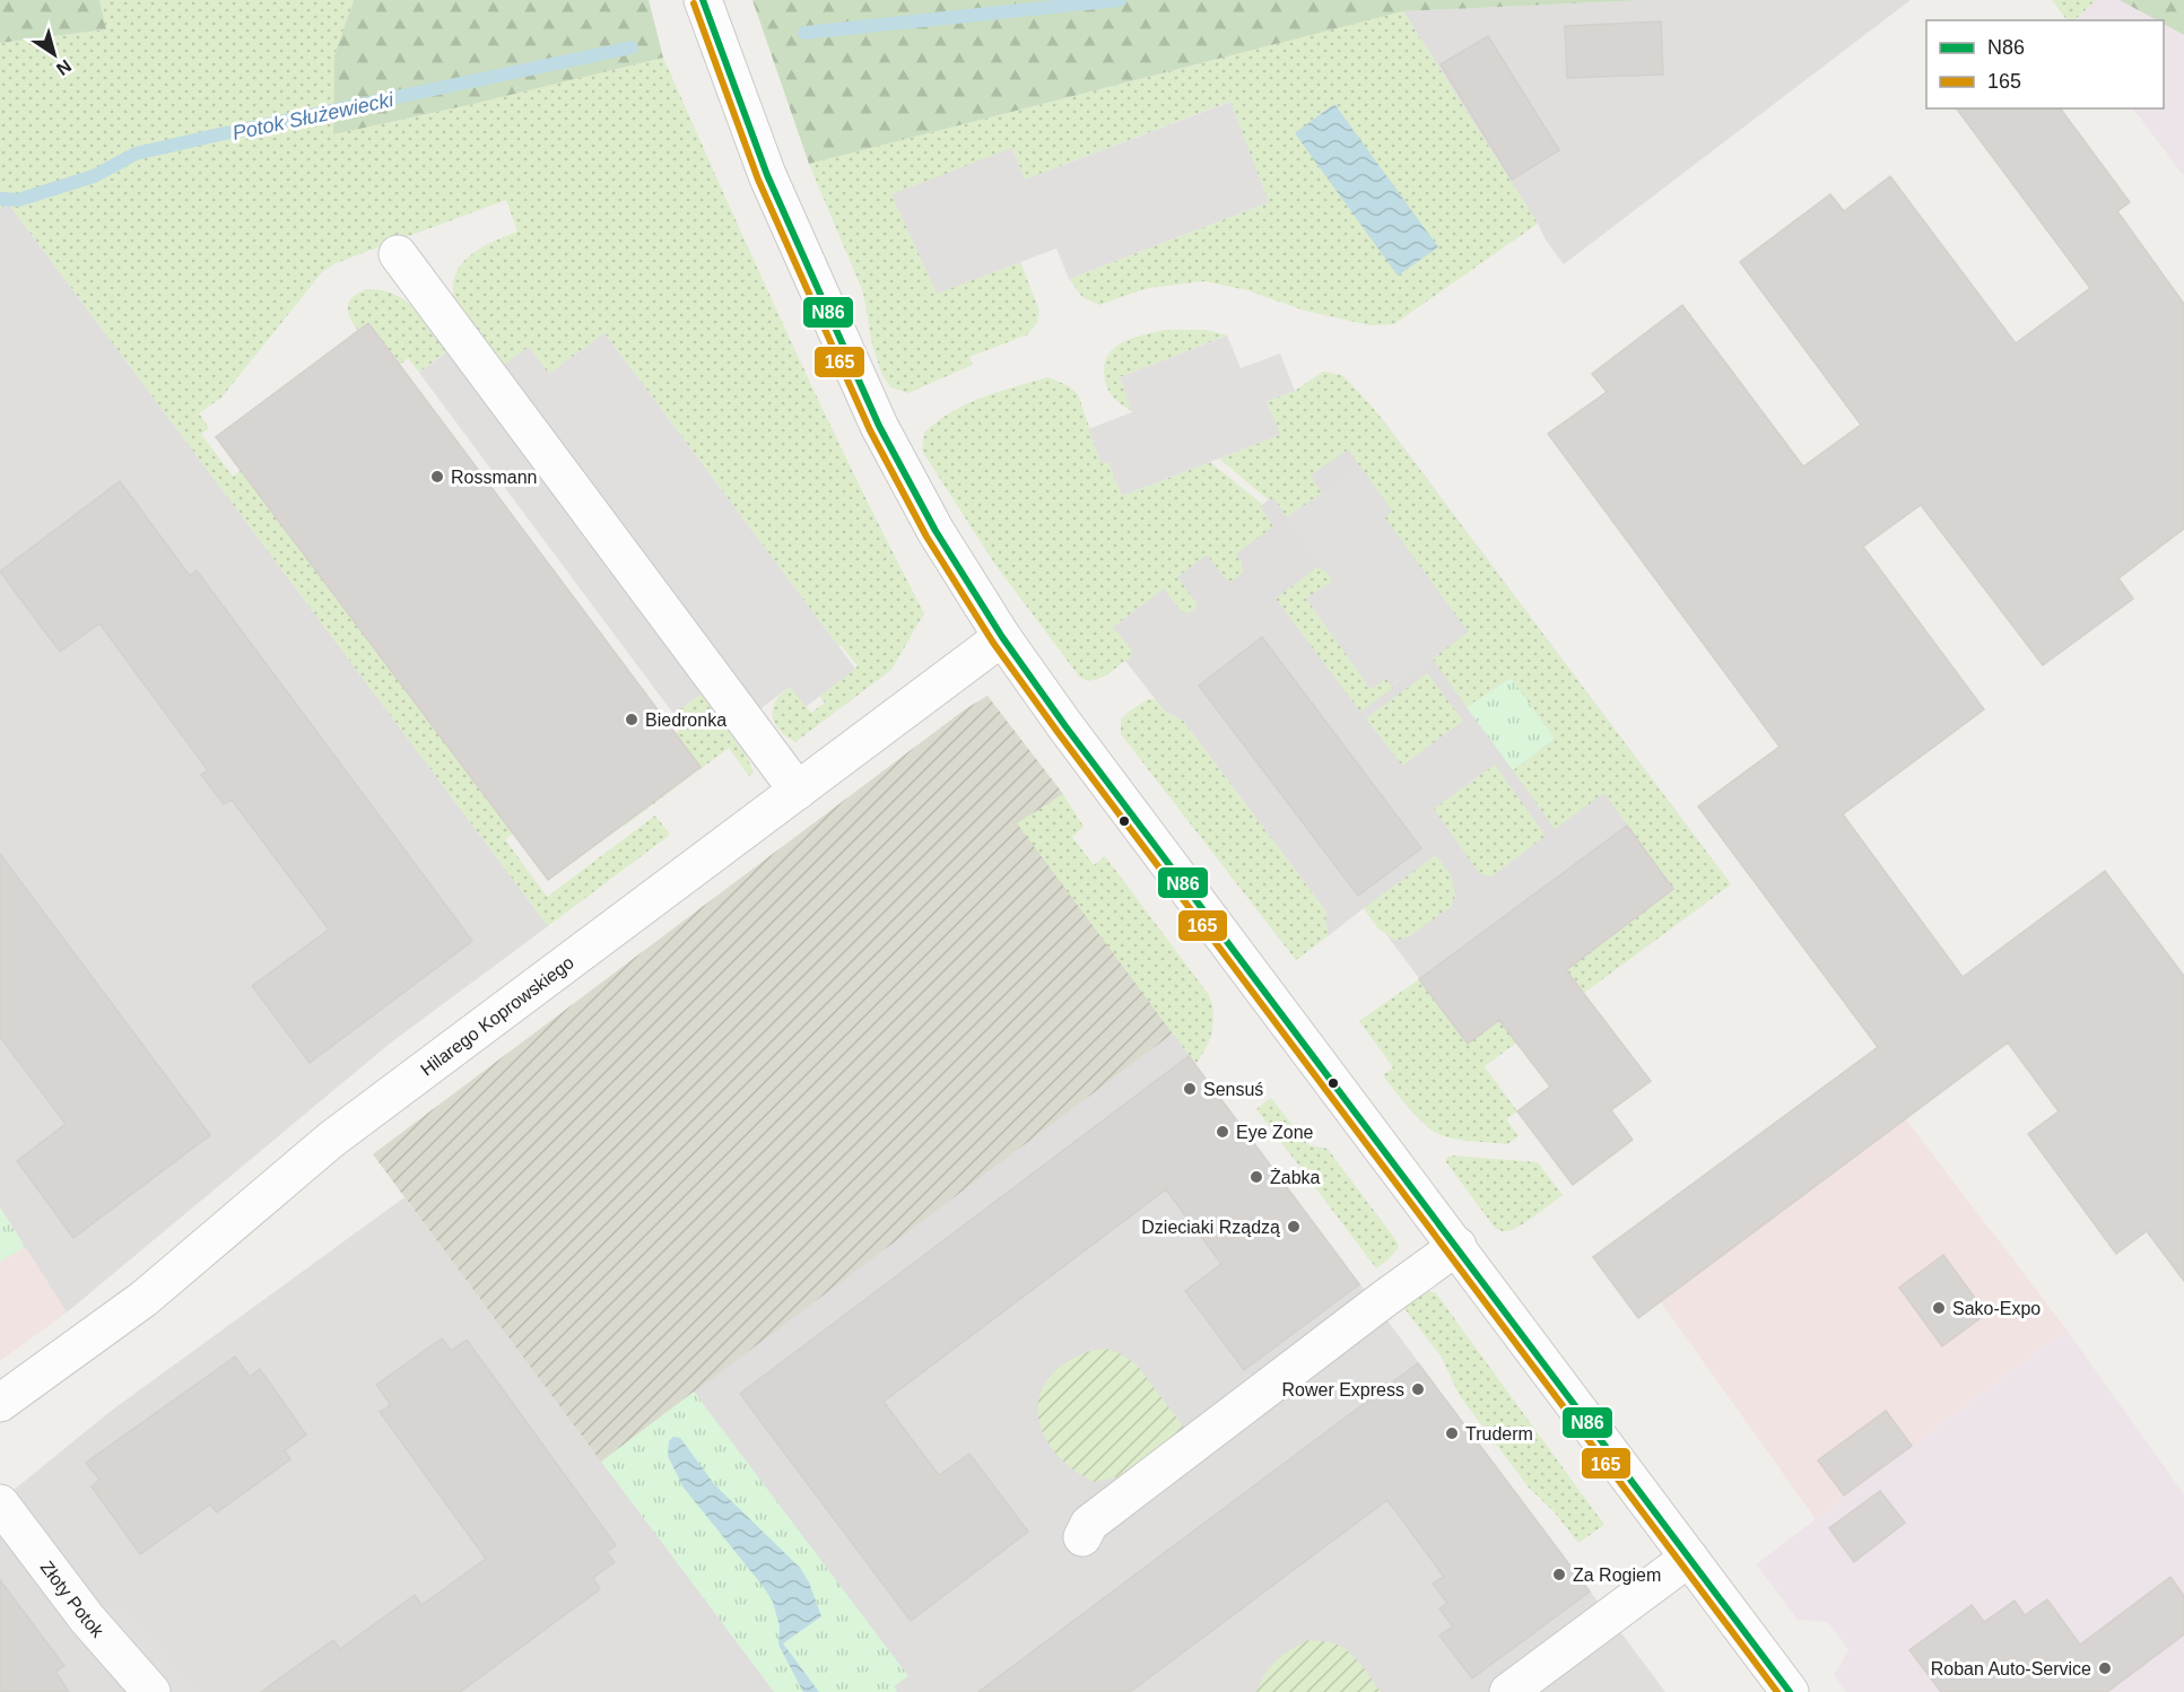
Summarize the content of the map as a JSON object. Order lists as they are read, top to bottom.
{
  "streets": {
    "street": ["Hilarego Koprowskiego", "Złoty Potok"]
  },
  "water": ["Potok Służewiecki"],
  "places": [
    "Rossmann",
    "Biedronka",
    "Sensuś",
    "Eye Zone",
    "Żabka",
    "Dzieciaki Rządzą",
    "Sako-Expo",
    "Rower Express",
    "Truderm",
    "Za Rogiem",
    "Roban Auto-Service"
  ],
  "lines": ["transit line N86", "transit line 165"],
  "legend": ["N86", "165"],
  "north": "bottom right"
}
